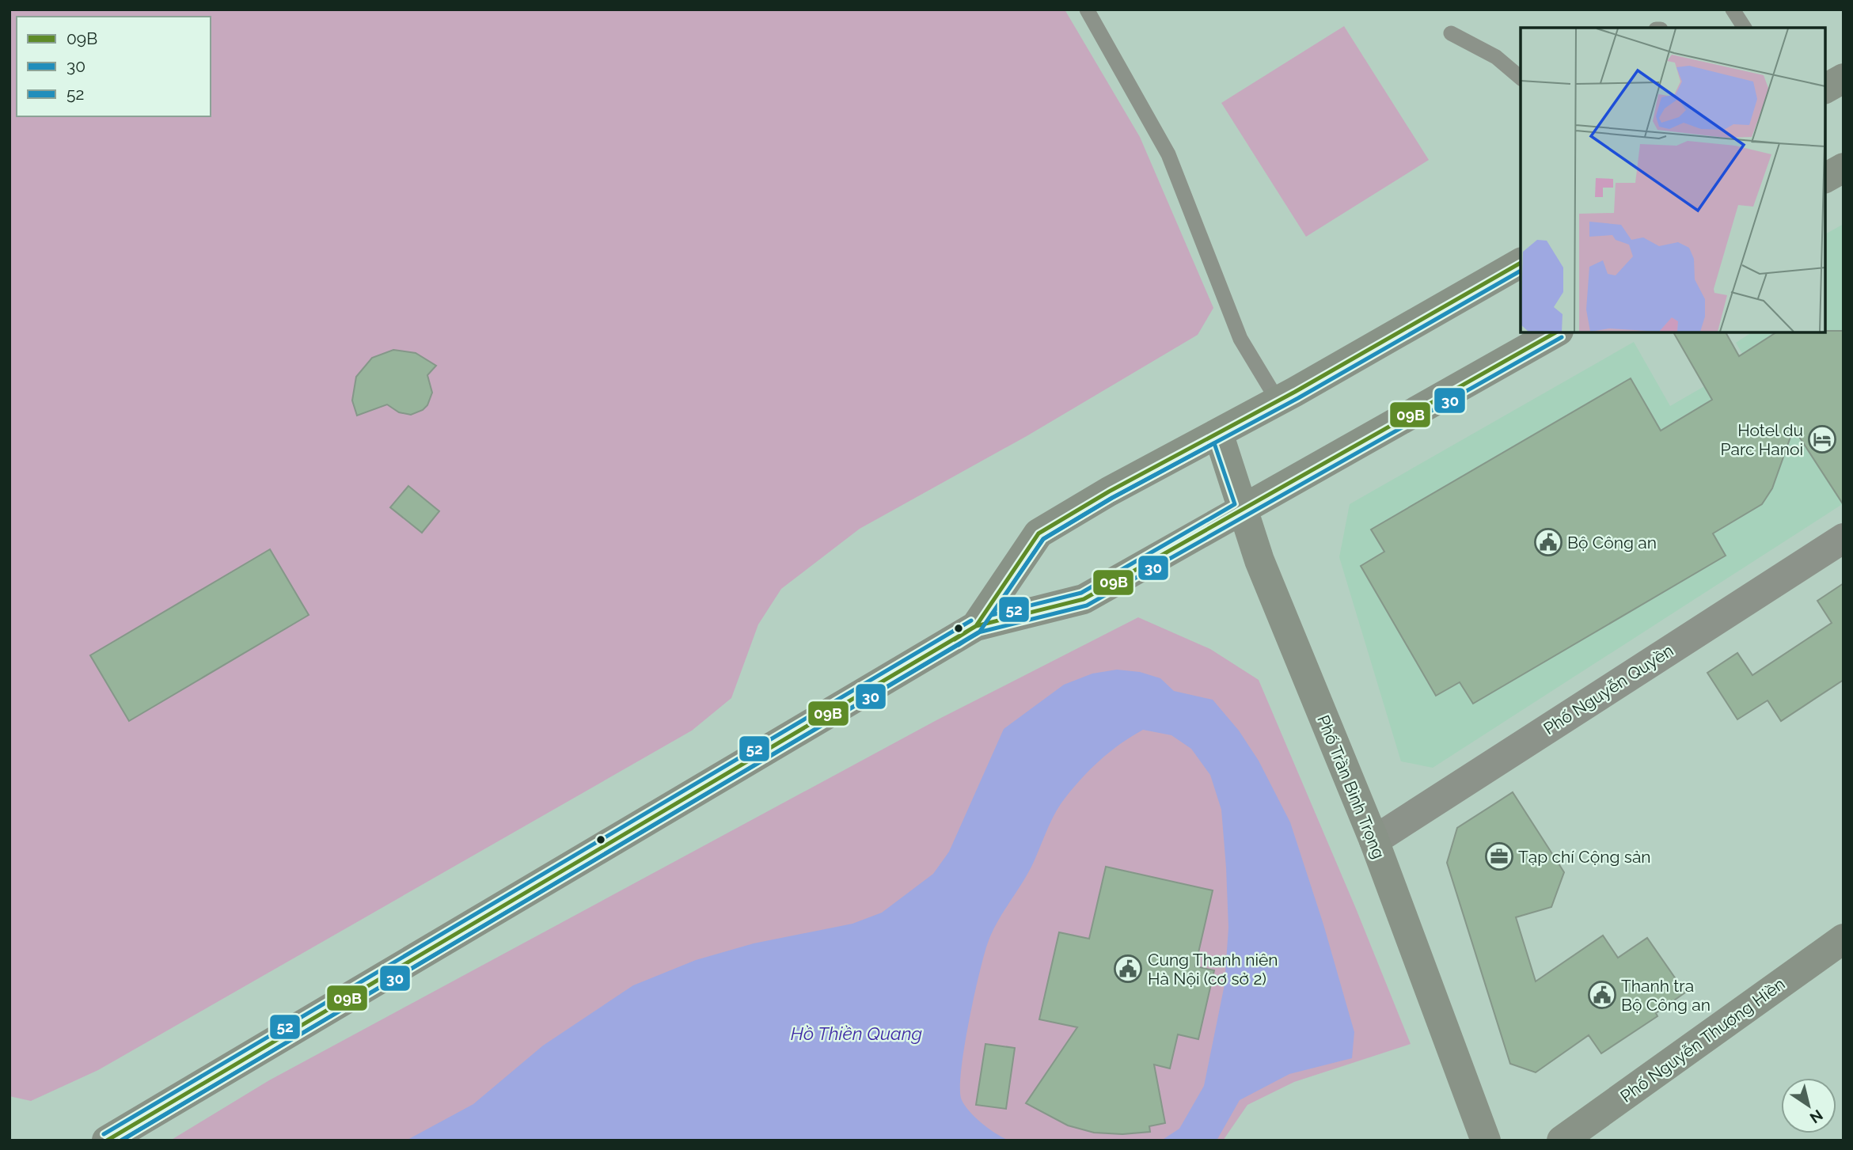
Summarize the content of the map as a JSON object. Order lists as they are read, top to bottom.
{
  "streets": {
    "street": ["Phố Nguyễn Quyền", "Phố Trần Bình Trọng", "Phố Nguyễn Thượng Hiền"]
  },
  "crossings": [
    ["Phố Nguyễn Quyền", "Phố Trần Bình Trọng"]
  ],
  "water": ["Hồ Thiền Quang"],
  "places": {
    "hotel": ["Hotel du Parc Hanoi"],
    "public building": ["Bộ Công an", "Cung Thanh niên Hà Nội (cơ sở 2)", "Thanh tra Bộ Công an"],
    "office": ["Tạp chí Cộng sản"]
  },
  "lines": ["transit line 09B", "transit line 30", "transit line 52"],
  "legend": ["09B", "30", "52"],
  "north": "bottom right"
}
